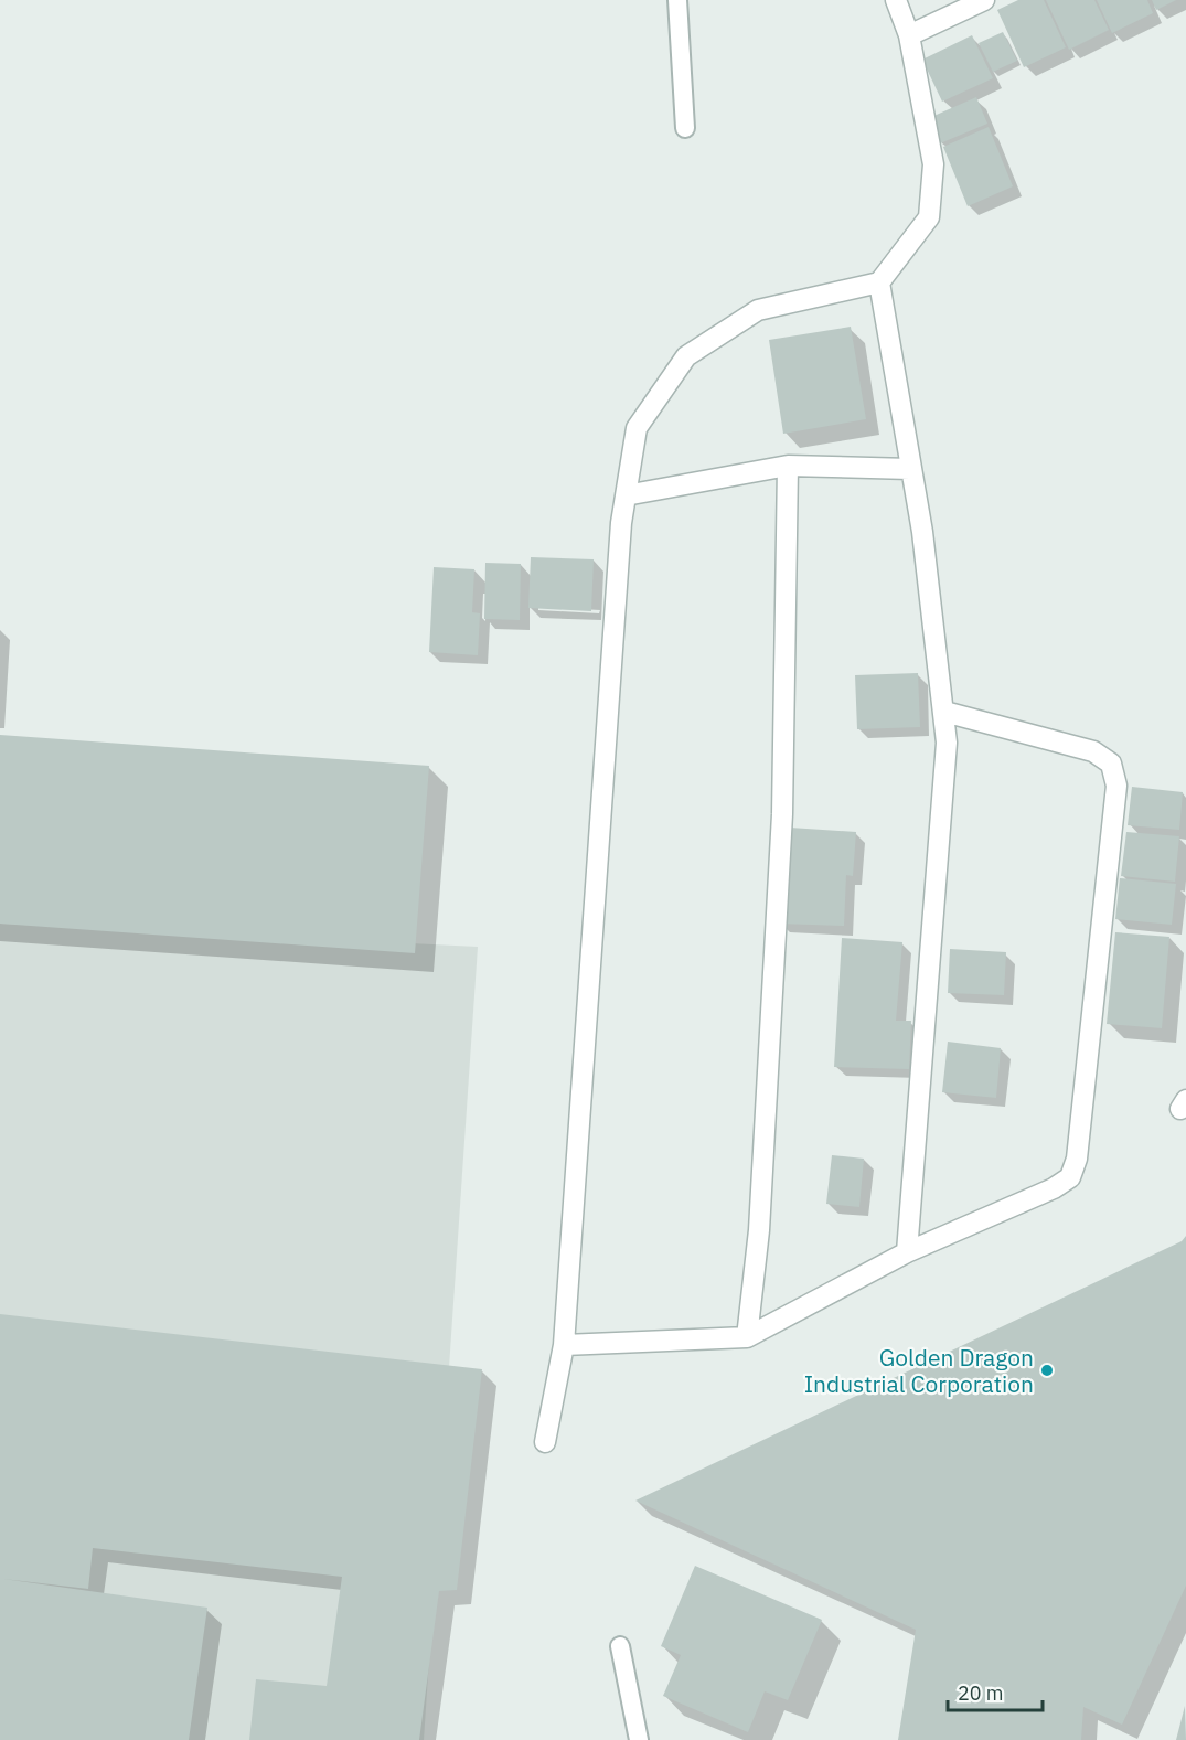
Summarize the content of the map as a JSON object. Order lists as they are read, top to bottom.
{
  "places": ["Golden Dragon Industrial Corporation"],
  "scale_bar": "20 m"
}
